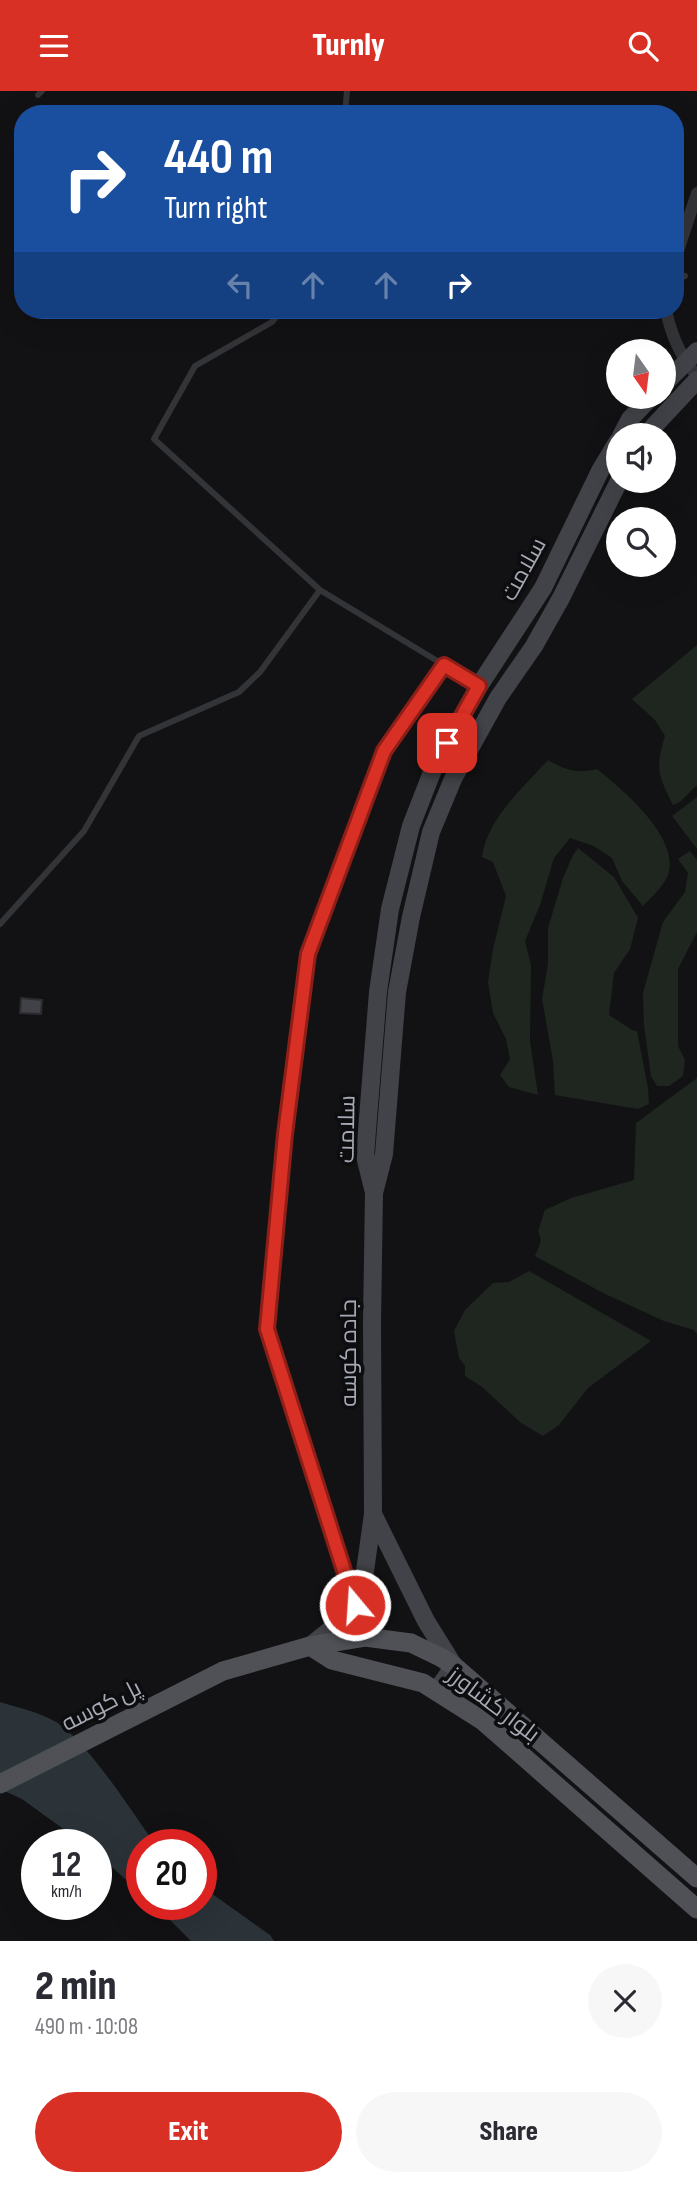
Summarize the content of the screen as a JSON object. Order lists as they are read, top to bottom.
{
  "streets": {
    "main road": [
      "سلامت",
      "جاده کوسه",
      "بلوار کشاورز",
      "پل کوسه"
    ]
  },
  "crossings": [
    ["سلامت", "جاده کوسه"],
    ["جاده کوسه", "بلوار کشاورز"],
    ["جاده کوسه", "پل کوسه"],
    ["بلوار کشاورز", "پل کوسه"]
  ],
  "north": "bottom",
  "page": {
    "header": "Turnly",
    "turn": ["440 m", "Turn right"],
    "speed": "12 km/h",
    "limit": "20",
    "heading": ["2 min", "490 m · 10:08"],
    "buttons": ["Exit", "Share"]
  }
}
